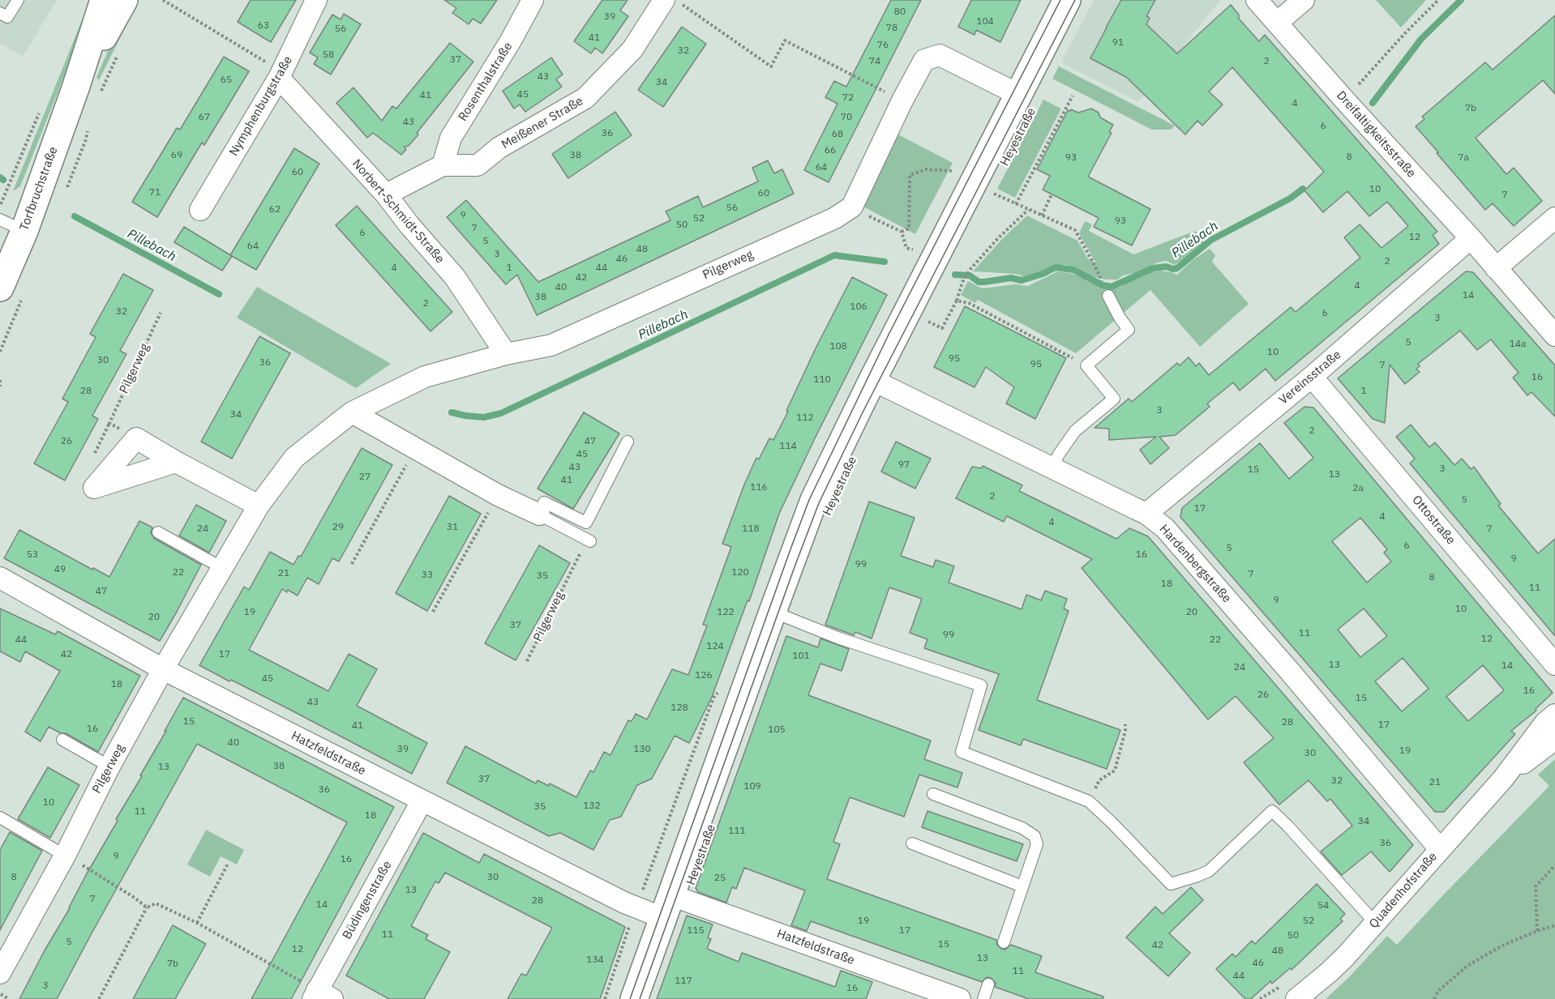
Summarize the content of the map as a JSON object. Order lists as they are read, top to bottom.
{
  "streets": {
    "street": [
      "Rosenthalstraße",
      "Nymphenburgstraße",
      "Meißener Straße",
      "Dreifaltigkeitsstraße",
      "Heyestraße",
      "Torfbruchstraße",
      "Norbert-Schmidt-Straße",
      "Pilgerweg",
      "Vereinsstraße",
      "Ottostraße",
      "Hardenbergstraße",
      "Hatzfeldstraße",
      "Quadenhofstraße",
      "Büdingenstraße"
    ]
  },
  "crossings": [
    ["Rosenthalstraße", "Meißener Straße"],
    ["Nymphenburgstraße", "Norbert-Schmidt-Straße"],
    ["Meißener Straße", "Norbert-Schmidt-Straße"],
    ["Dreifaltigkeitsstraße", "Vereinsstraße"],
    ["Heyestraße", "Pilgerweg"],
    ["Heyestraße", "Hardenbergstraße"],
    ["Heyestraße", "Hatzfeldstraße"],
    ["Norbert-Schmidt-Straße", "Pilgerweg"],
    ["Pilgerweg", "Hatzfeldstraße"],
    ["Vereinsstraße", "Ottostraße"],
    ["Vereinsstraße", "Hardenbergstraße"],
    ["Hardenbergstraße", "Quadenhofstraße"],
    ["Hatzfeldstraße", "Büdingenstraße"]
  ],
  "water": ["Pillebach"],
  "house_numbers": [
    "80",
    "39",
    "104",
    "63",
    "78",
    "56",
    "41",
    "91",
    "76",
    "32",
    "58",
    "37",
    "74",
    "2",
    "43",
    "65",
    "34",
    "45",
    "41",
    "72",
    "4",
    "7b",
    "67",
    "70",
    "43",
    "6",
    "36",
    "68",
    "66",
    "69",
    "38",
    "8",
    "93",
    "7a",
    "64",
    "60",
    "10",
    "71",
    "60",
    "7",
    "56",
    "62",
    "9",
    "52",
    "93",
    "50",
    "7",
    "6",
    "12",
    "5",
    "64",
    "48",
    "3",
    "46",
    "2",
    "4",
    "1",
    "44",
    "42",
    "4",
    "40",
    "14",
    "38",
    "2",
    "106",
    "32",
    "6",
    "3",
    "5",
    "14a",
    "108",
    "10",
    "95",
    "30",
    "36",
    "95",
    "7",
    "16",
    "110",
    "28",
    "1",
    "3",
    "34",
    "112",
    "2",
    "26",
    "47",
    "114",
    "45",
    "97",
    "43",
    "3",
    "15",
    "13",
    "27",
    "41",
    "116",
    "2a",
    "2",
    "5",
    "17",
    "4",
    "4",
    "29",
    "31",
    "24",
    "118",
    "7",
    "6",
    "5",
    "53",
    "16",
    "9",
    "99",
    "49",
    "22",
    "120",
    "21",
    "7",
    "33",
    "35",
    "8",
    "18",
    "11",
    "47",
    "9",
    "10",
    "19",
    "122",
    "20",
    "20",
    "37",
    "11",
    "99",
    "12",
    "44",
    "22",
    "124",
    "42",
    "17",
    "101",
    "13",
    "14",
    "24",
    "126",
    "45",
    "18",
    "16",
    "26",
    "15",
    "43",
    "128",
    "15",
    "28",
    "17",
    "41",
    "16",
    "105",
    "40",
    "39",
    "130",
    "19",
    "30",
    "38",
    "13",
    "37",
    "32",
    "21",
    "109",
    "36",
    "10",
    "132",
    "35",
    "11",
    "18",
    "34",
    "111",
    "36",
    "9",
    "16",
    "8",
    "30",
    "25",
    "13",
    "7",
    "28",
    "14",
    "54",
    "19",
    "52",
    "115",
    "17",
    "11",
    "50",
    "5",
    "15",
    "42",
    "12",
    "48",
    "13",
    "134",
    "46",
    "7b",
    "11",
    "44",
    "117",
    "3",
    "16"
  ]
}
